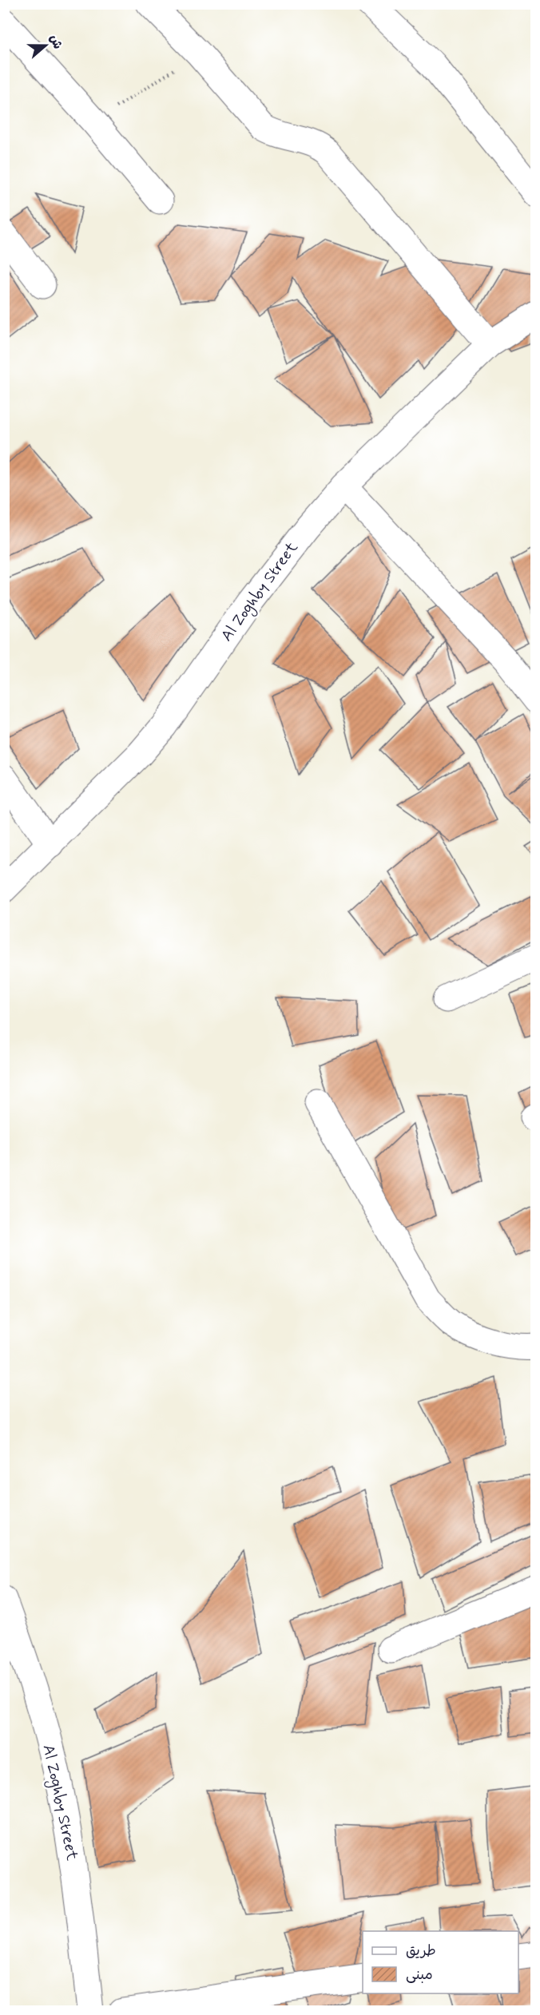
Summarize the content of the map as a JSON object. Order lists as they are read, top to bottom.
{
  "streets": {
    "street": ["Al Zoghby Street"]
  },
  "legend": ["طريق", "مبنى"],
  "north": "right"
}
